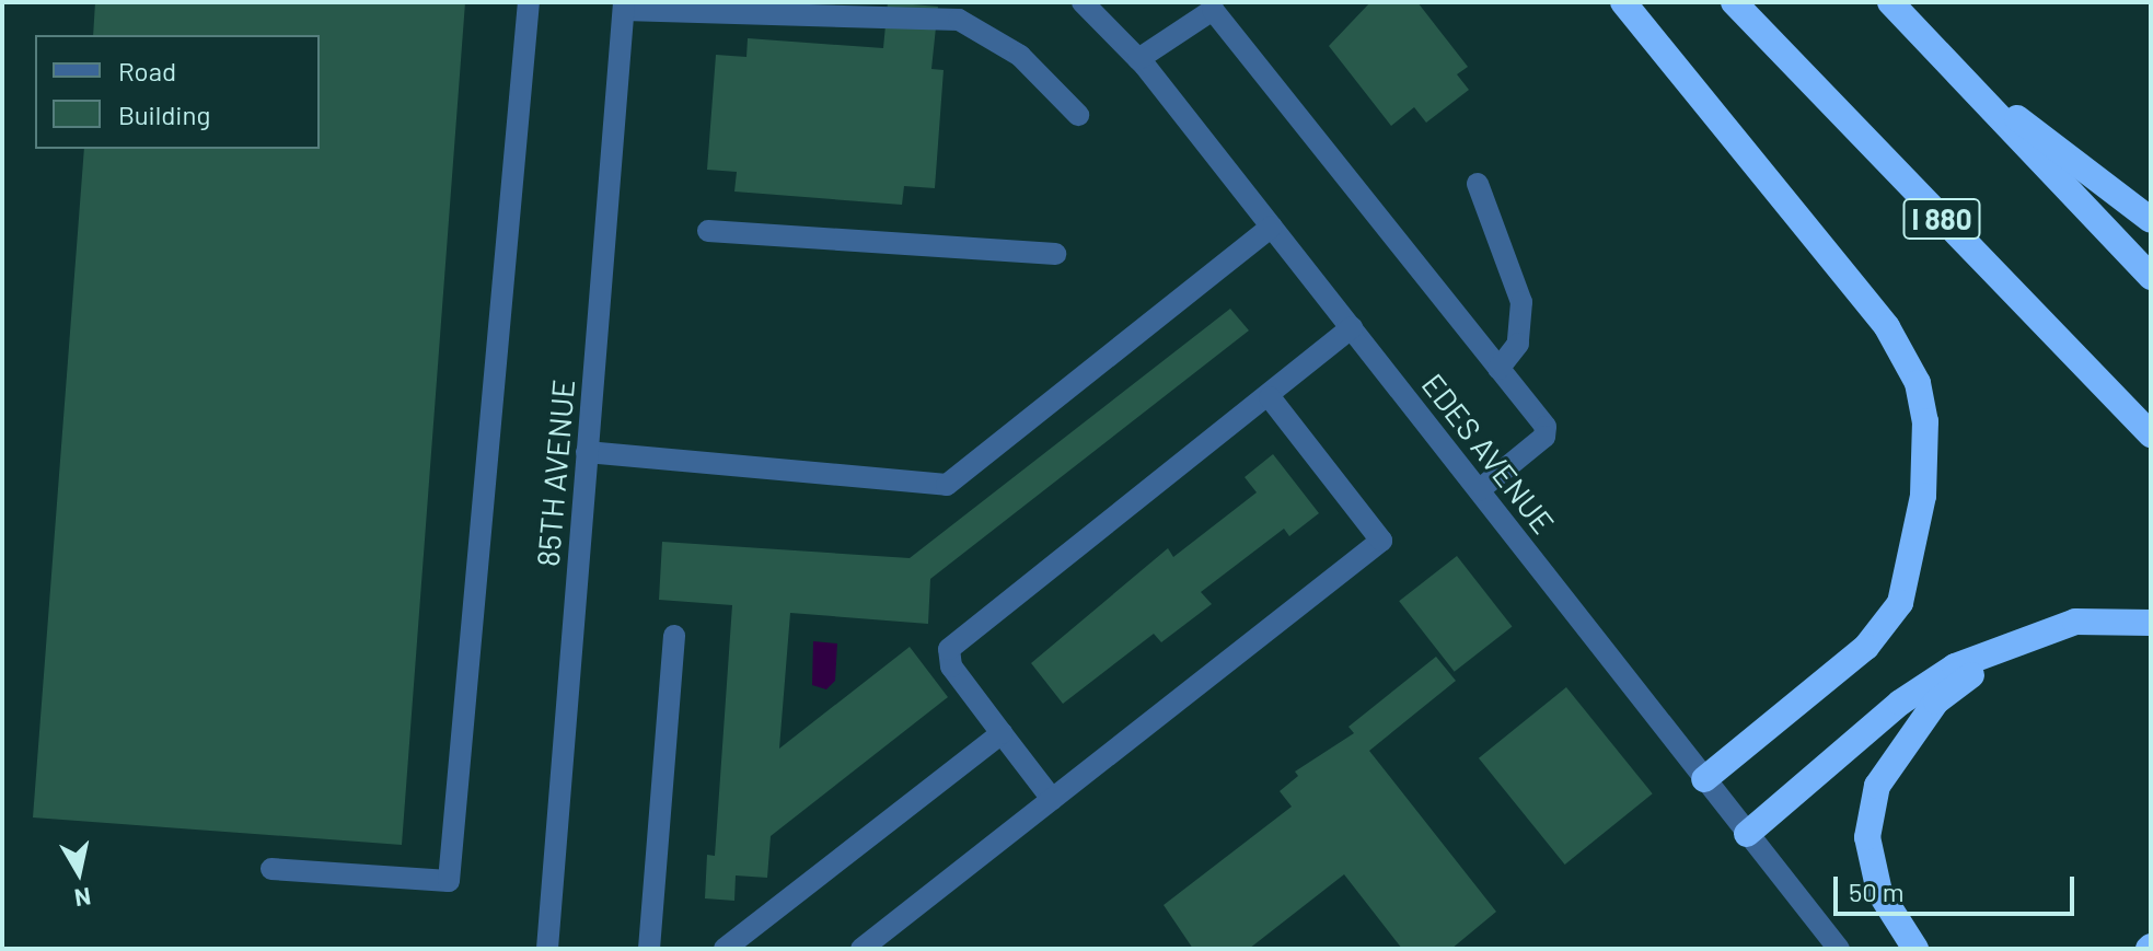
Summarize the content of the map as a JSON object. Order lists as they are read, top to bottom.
{
  "streets": {
    "highway": ["I 880"],
    "street": ["EDES AVENUE", "85TH AVENUE"]
  },
  "legend": ["Road", "Building"],
  "scale_bar": "50 m",
  "north": "bottom"
}
